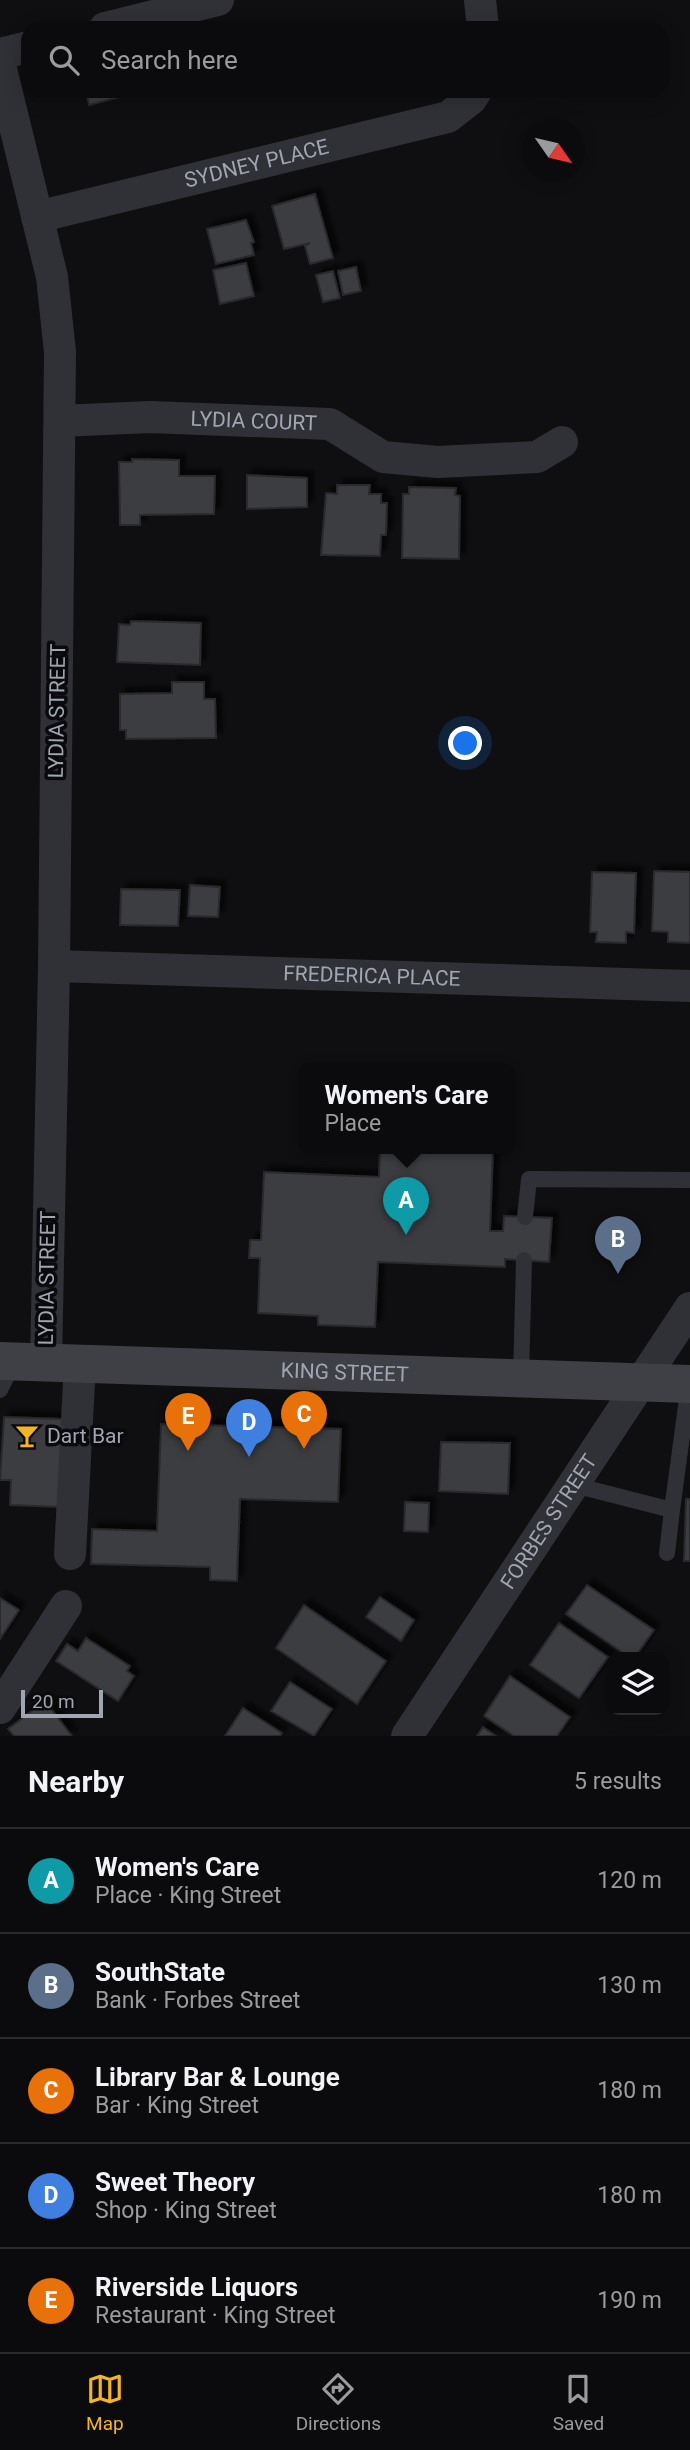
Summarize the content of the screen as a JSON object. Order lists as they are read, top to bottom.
{
  "streets": {
    "main road": ["KING STREET"],
    "street": [
      "SYDNEY PLACE",
      "LYDIA COURT",
      "LYDIA STREET",
      "FREDERICA PLACE",
      "FORBES STREET"
    ]
  },
  "crossings": [
    ["SYDNEY PLACE", "LYDIA STREET"],
    ["LYDIA COURT", "LYDIA STREET"],
    ["LYDIA STREET", "FREDERICA PLACE"],
    ["LYDIA STREET", "KING STREET"],
    ["KING STREET", "FORBES STREET"]
  ],
  "places": {
    "bar": ["Dart Bar"]
  },
  "scale_bar": "20 m",
  "north": "bottom right",
  "page": {
    "search": "Search here",
    "popup": ["Women's Care", "Place"],
    "pins": [
      "A",
      "B",
      "C",
      "E",
      "D"
    ],
    "scale": "20 m",
    "heading": ["Nearby", "5 results"],
    "list": [
      {
        "mark": "A",
        "name": "Women's Care",
        "note": "Place · King Street",
        "value": "120 m"
      },
      {
        "mark": "B",
        "name": "SouthState",
        "note": "Bank · Forbes Street",
        "value": "130 m"
      },
      {
        "mark": "C",
        "name": "Library Bar & Lounge",
        "note": "Bar · King Street",
        "value": "180 m"
      },
      {
        "mark": "D",
        "name": "Sweet Theory",
        "note": "Shop · King Street",
        "value": "180 m"
      },
      {
        "mark": "E",
        "name": "Riverside Liquors",
        "note": "Restaurant · King Street",
        "value": "190 m"
      }
    ],
    "nav": ["Map", "Directions", "Saved"]
  }
}
